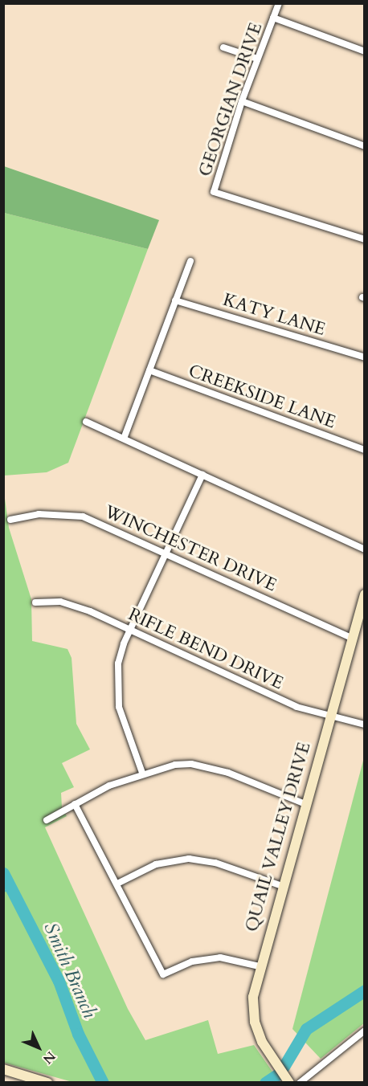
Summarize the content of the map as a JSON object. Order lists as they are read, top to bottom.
{
  "streets": {
    "street": [
      "GEORGIAN DRIVE",
      "KATY LANE",
      "CREEKSIDE LANE",
      "WINCHESTER DRIVE",
      "RIFLE BEND DRIVE",
      "QUAIL VALLEY DRIVE"
    ]
  },
  "crossings": [
    ["WINCHESTER DRIVE", "QUAIL VALLEY DRIVE"],
    ["RIFLE BEND DRIVE", "QUAIL VALLEY DRIVE"]
  ],
  "water": ["Smith Branch"],
  "north": "bottom right"
}
